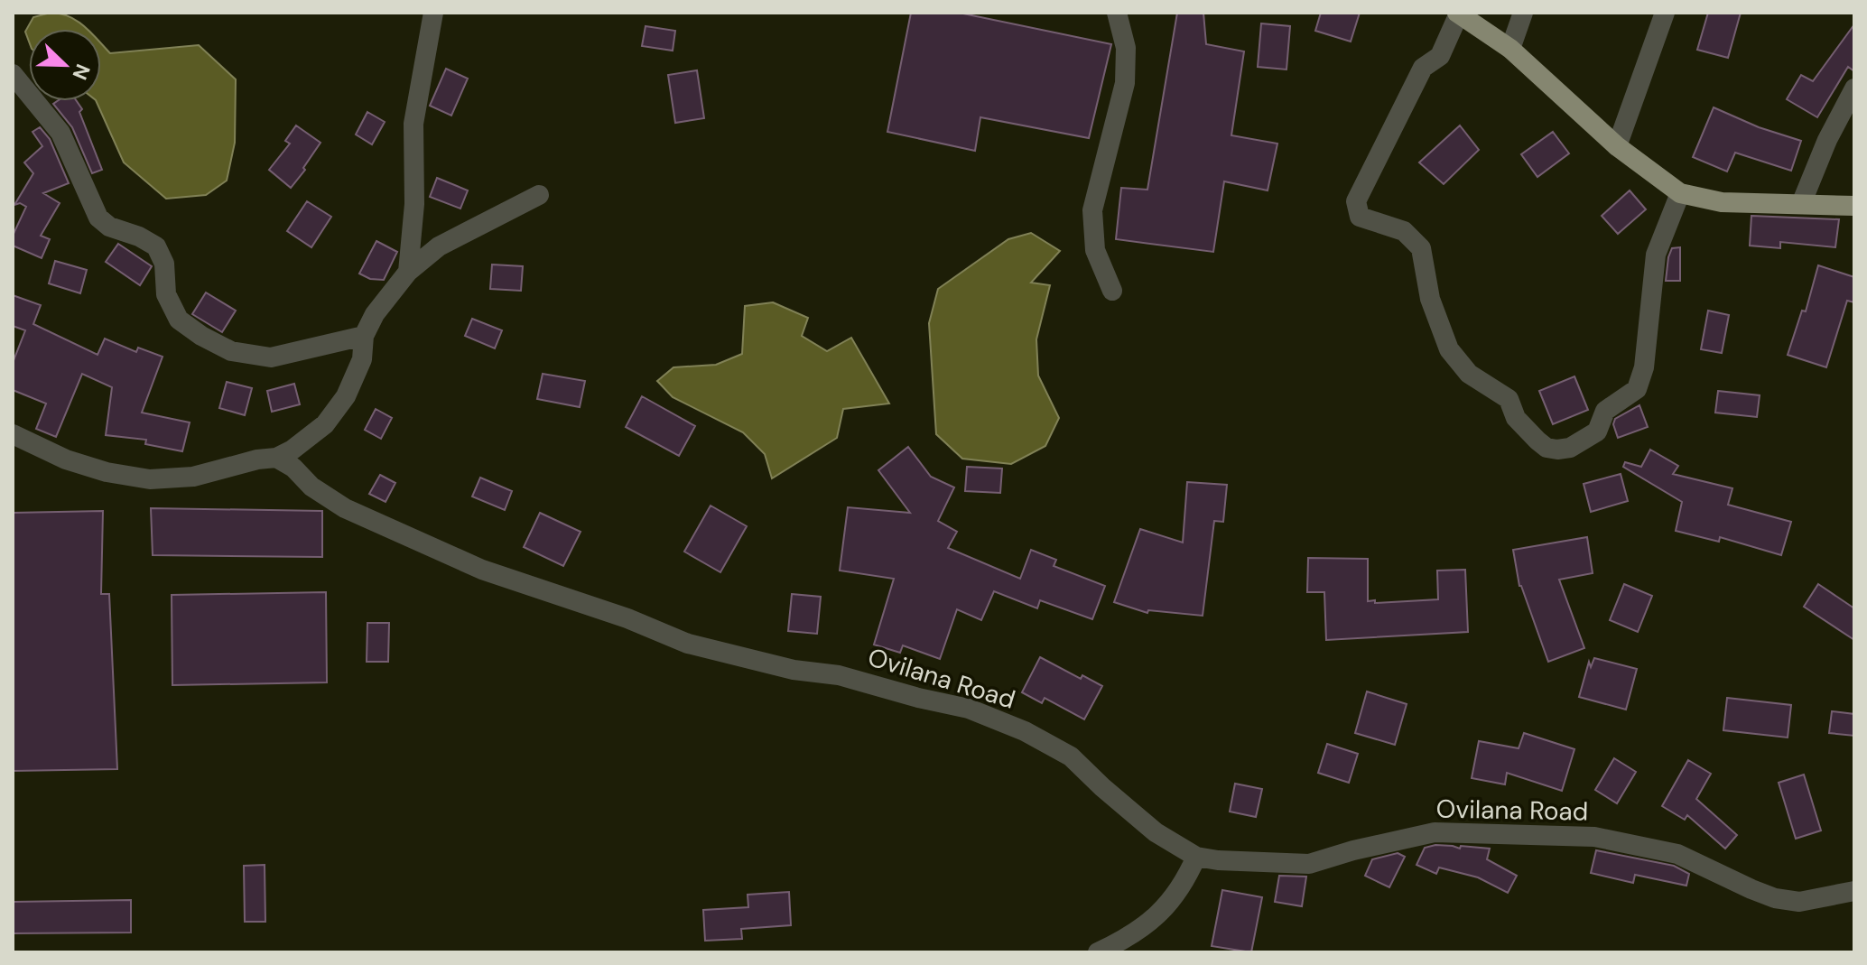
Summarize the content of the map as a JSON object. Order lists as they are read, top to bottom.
{
  "streets": {
    "street": ["Ovilana Road"]
  },
  "north": "bottom right"
}
